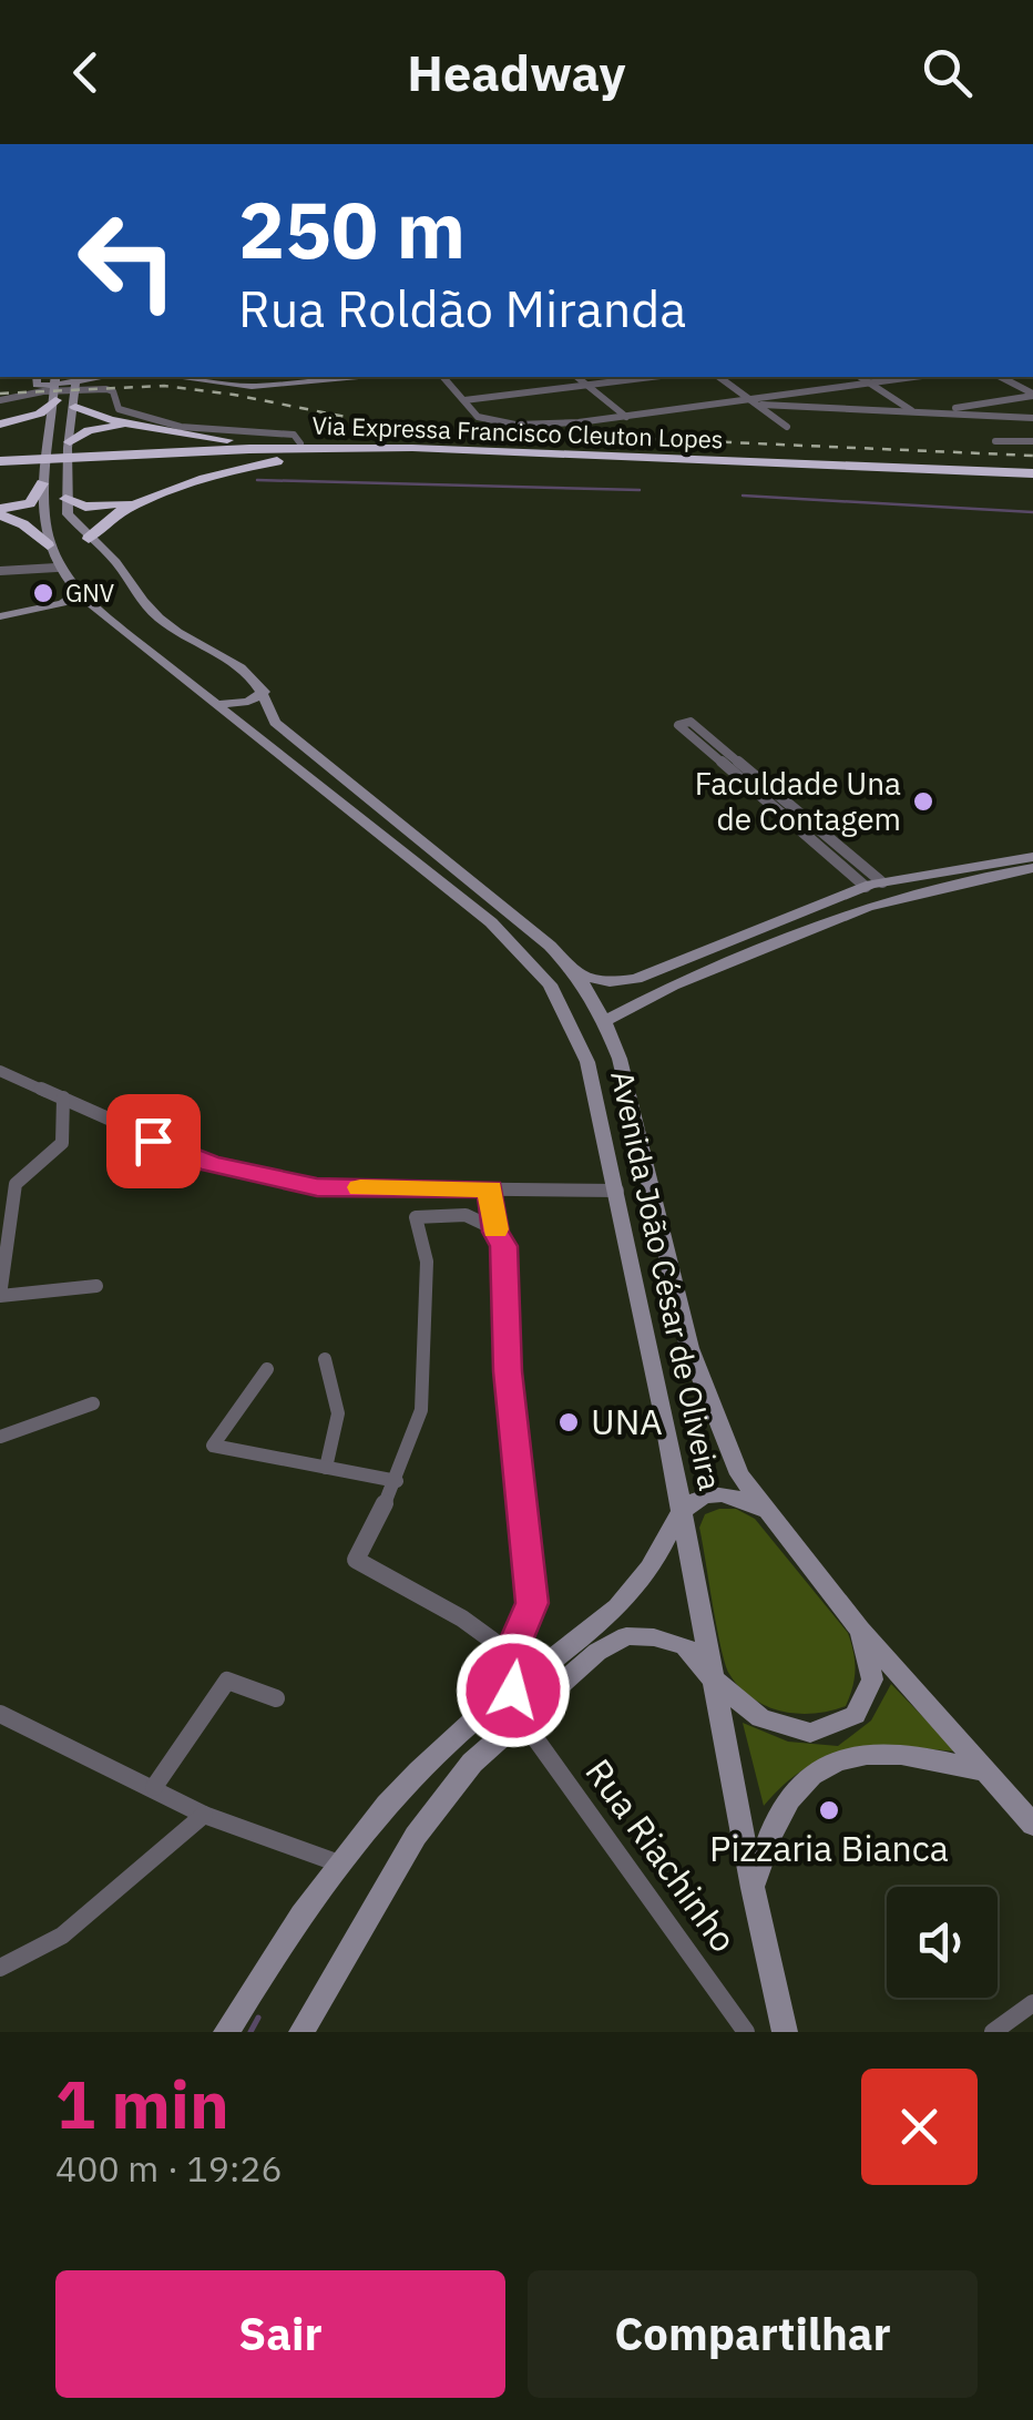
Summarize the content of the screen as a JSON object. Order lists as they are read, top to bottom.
{
  "streets": {
    "highway": ["Via Expressa Francisco Cleuton Lopes"],
    "main road": ["Avenida João César de Oliveira"],
    "street": ["Rua Riachinho"]
  },
  "places": [
    "GNV",
    "Faculdade Una de Contagem",
    "UNA",
    "Pizzaria Bianca"
  ],
  "page": {
    "header": "Headway",
    "turn": ["250 m", "Rua Roldão Miranda"],
    "heading": ["1 min", "400 m · 19:26"],
    "buttons": ["Sair", "Compartilhar"]
  }
}
